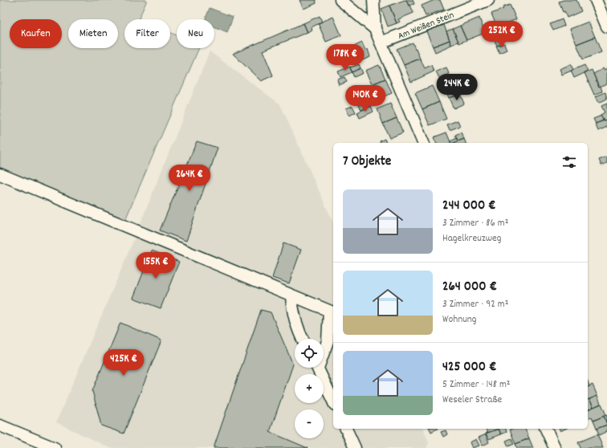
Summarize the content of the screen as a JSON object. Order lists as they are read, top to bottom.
{
  "streets": {
    "street": ["Am Weißen Stein"]
  },
  "page": {
    "chip": [
      "Kaufen",
      "Mieten",
      "Filter",
      "Neu"
    ],
    "price": [
      "252K €",
      "178K €",
      "244K €",
      "140K €",
      "264K €",
      "155K €",
      "425K €"
    ],
    "heading": "7 Objekte",
    "list": [
      {
        "name": "244 000 €",
        "note": "3 Zimmer · 86 m² · Hagelkreuzweg"
      },
      {
        "name": "264 000 €",
        "note": "3 Zimmer · 92 m² · Wohnung"
      },
      {
        "name": "425 000 €",
        "note": "5 Zimmer · 148 m² · Weseler Straße"
      }
    ],
    "map_buttons": ["+", "−"]
  }
}
